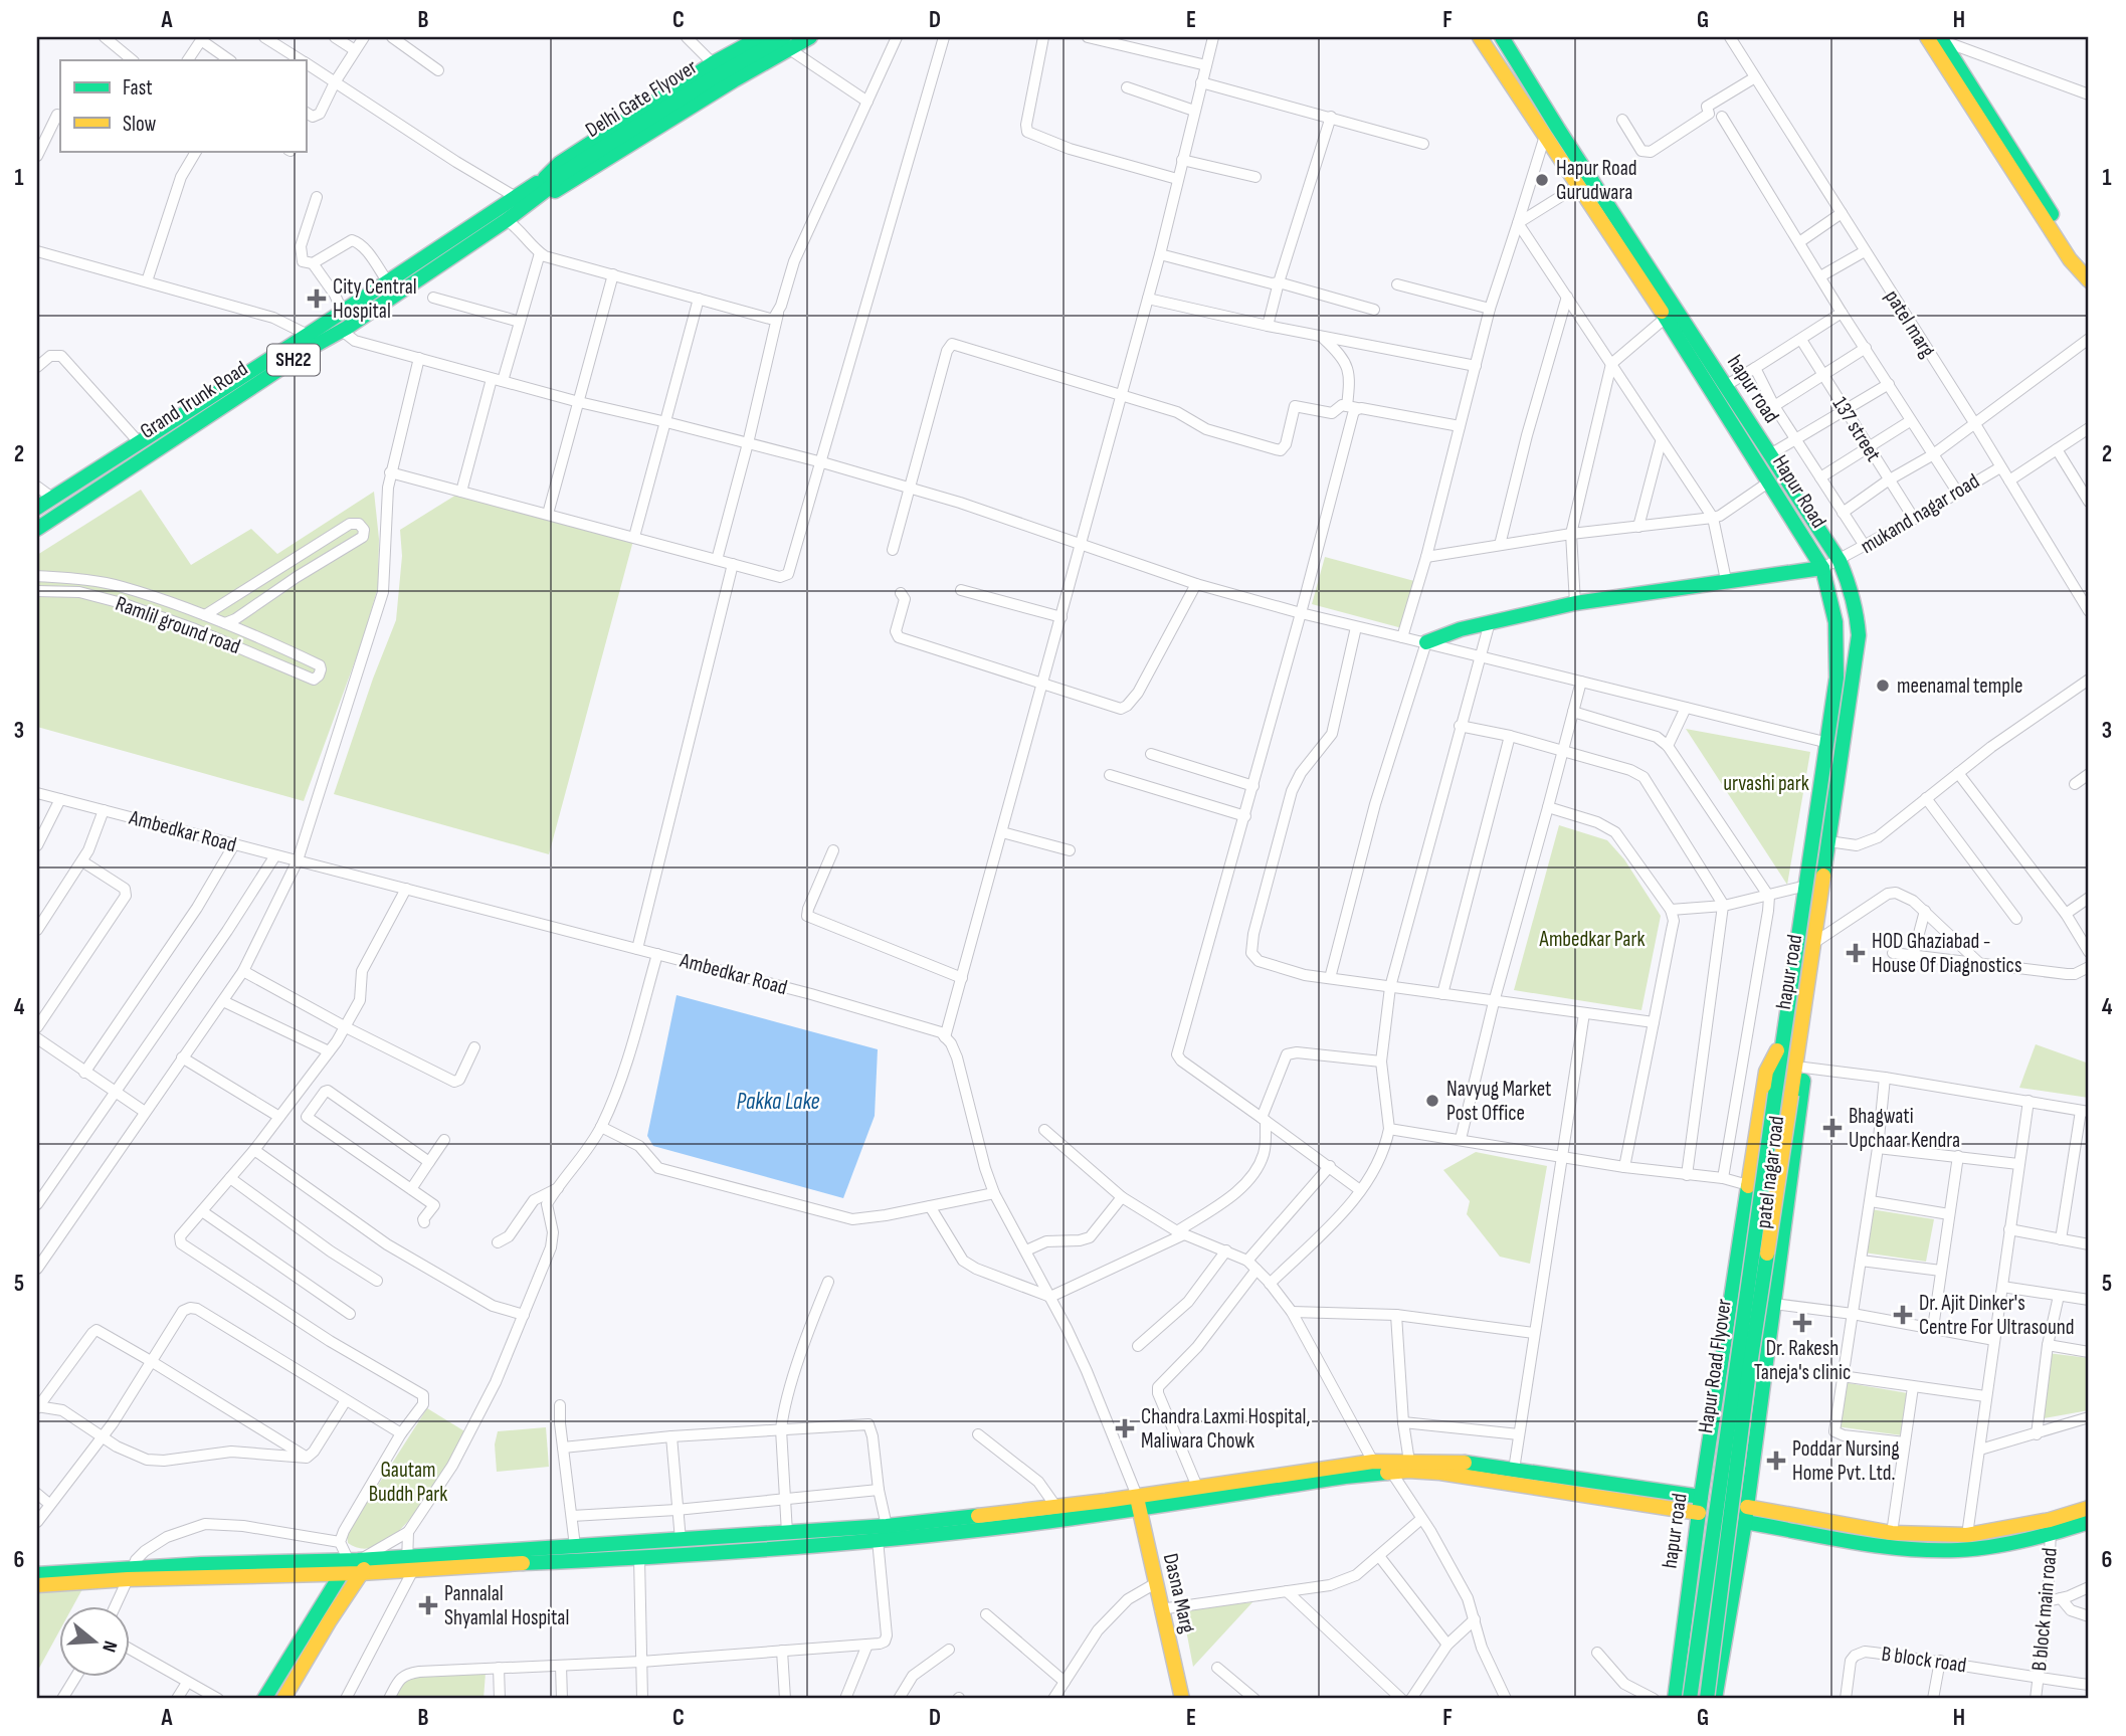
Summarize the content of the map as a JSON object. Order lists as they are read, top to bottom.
{
  "streets": {
    "main road": [
      "Delhi Gate Flyover",
      "SH22",
      "hapur road",
      "Grand Trunk Road",
      "Hapur Road",
      "patel nagar road",
      "Hapur Road Flyover",
      "Dasna Marg"
    ],
    "street": [
      "patel marg",
      "137 street",
      "mukand nagar road",
      "Ramlil ground road",
      "Ambedkar Road",
      "B block main road",
      "B block road"
    ]
  },
  "crossings": [
    ["Delhi Gate Flyover", "Grand Trunk Road"],
    ["patel marg", "mukand nagar road"],
    ["hapur road", "Hapur Road"],
    ["hapur road", "mukand nagar road"],
    ["hapur road", "patel nagar road"],
    ["hapur road", "Hapur Road Flyover"],
    ["137 street", "mukand nagar road"],
    ["Hapur Road", "mukand nagar road"],
    ["Hapur Road", "Hapur Road Flyover"],
    ["patel nagar road", "Hapur Road Flyover"],
    ["B block main road", "B block road"]
  ],
  "water": ["Pakka Lake"],
  "parks": ["urvashi park", "Ambedkar Park", "Gautam Buddh Park"],
  "places": {
    "other": ["Hapur Road Gurudwara", "meenamal temple", "Navyug Market Post Office"],
    "health": [
      "City Central Hospital",
      "HOD Ghaziabad - House Of Diagnostics",
      "Bhagwati Upchaar Kendra",
      "Dr. Ajit Dinker's Centre For Ultrasound",
      "Dr. Rakesh Taneja's clinic",
      "Chandra Laxmi Hospital, Maliwara Chowk",
      "Poddar Nursing Home Pvt. Ltd.",
      "Pannalal Shyamlal Hospital"
    ]
  },
  "legend": ["Fast", "Slow"],
  "north": "right",
  "grid": {
    "columns": [
      "A",
      "B",
      "C",
      "D",
      "E",
      "F",
      "G",
      "H"
    ],
    "rows": [
      "1",
      "2",
      "3",
      "4",
      "5",
      "6"
    ]
  }
}
